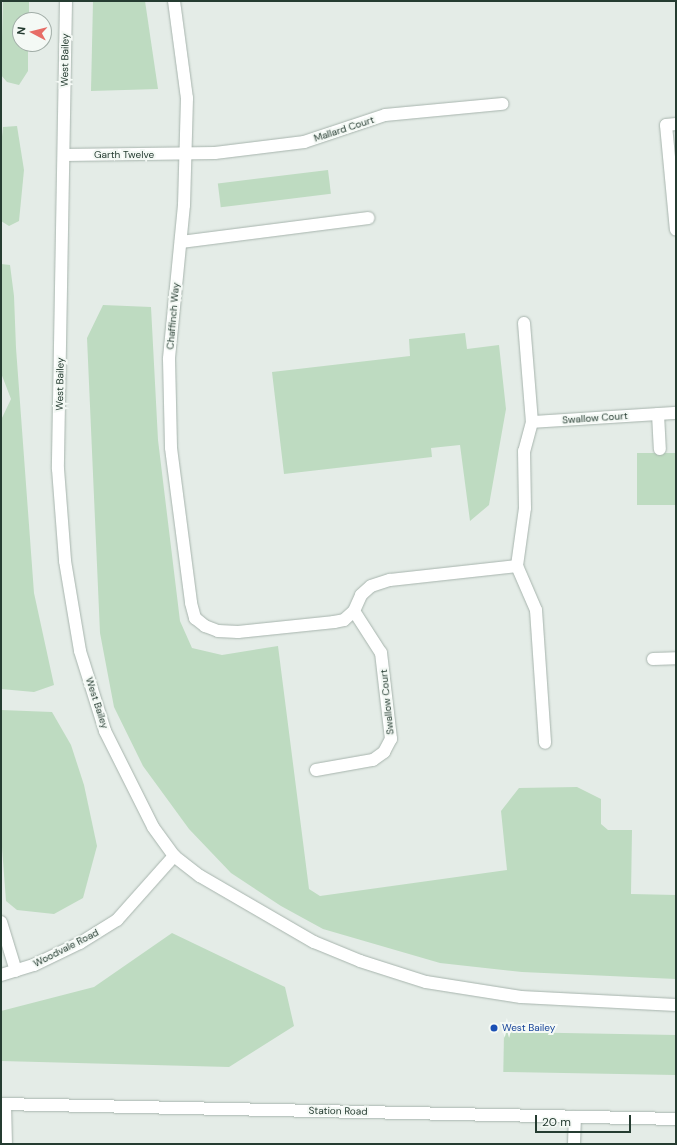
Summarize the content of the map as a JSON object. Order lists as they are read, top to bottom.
{
  "streets": {
    "street": [
      "West Bailey",
      "Mallard Court",
      "Garth Twelve",
      "Chaffinch Way",
      "Swallow Court",
      "Woodvale Road",
      "Station Road"
    ]
  },
  "crossings": [
    ["West Bailey", "Garth Twelve"],
    ["West Bailey", "Woodvale Road"],
    ["Mallard Court", "Garth Twelve"],
    ["Mallard Court", "Chaffinch Way"],
    ["Garth Twelve", "Chaffinch Way"],
    ["Chaffinch Way", "Swallow Court"]
  ],
  "places": ["West Bailey"],
  "scale_bar": "20 m",
  "north": "left"
}
